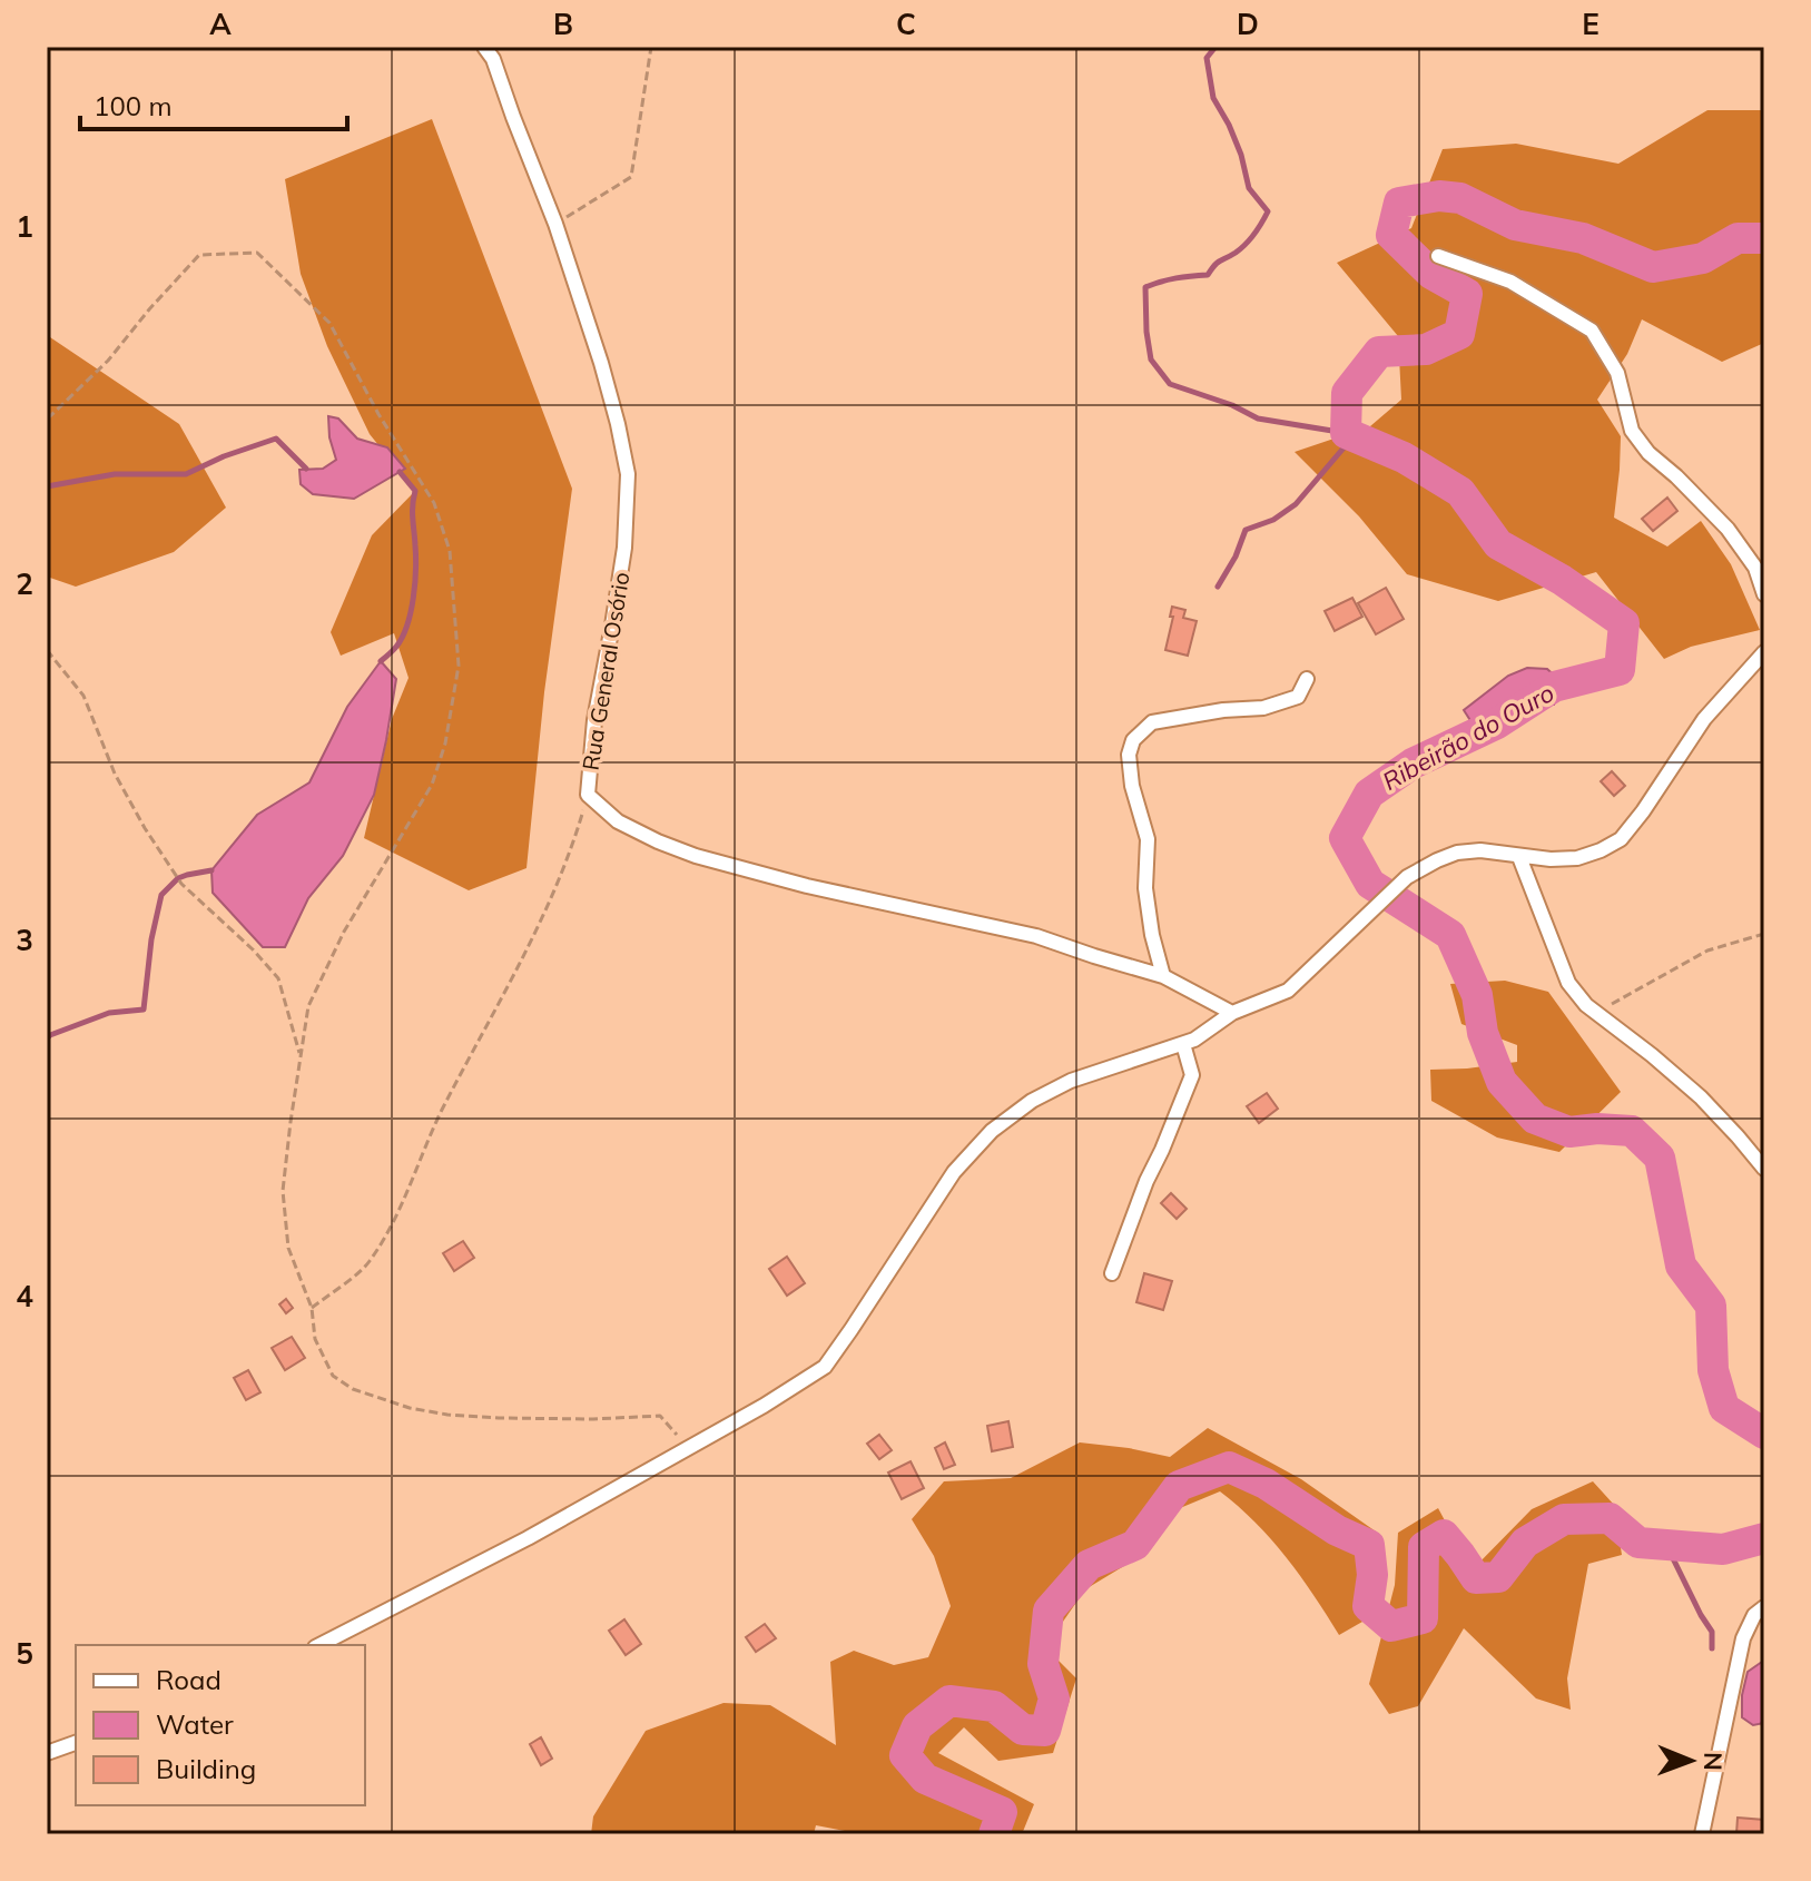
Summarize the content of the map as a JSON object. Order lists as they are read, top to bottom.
{
  "streets": {
    "street": ["Rua General Osório"]
  },
  "water": ["Ribeirão do Ouro"],
  "legend": ["Road", "Water", "Building"],
  "scale_bar": "100 m",
  "north": "right",
  "grid": {
    "columns": [
      "A",
      "B",
      "C",
      "D",
      "E"
    ],
    "rows": [
      "1",
      "2",
      "3",
      "4",
      "5"
    ]
  }
}
